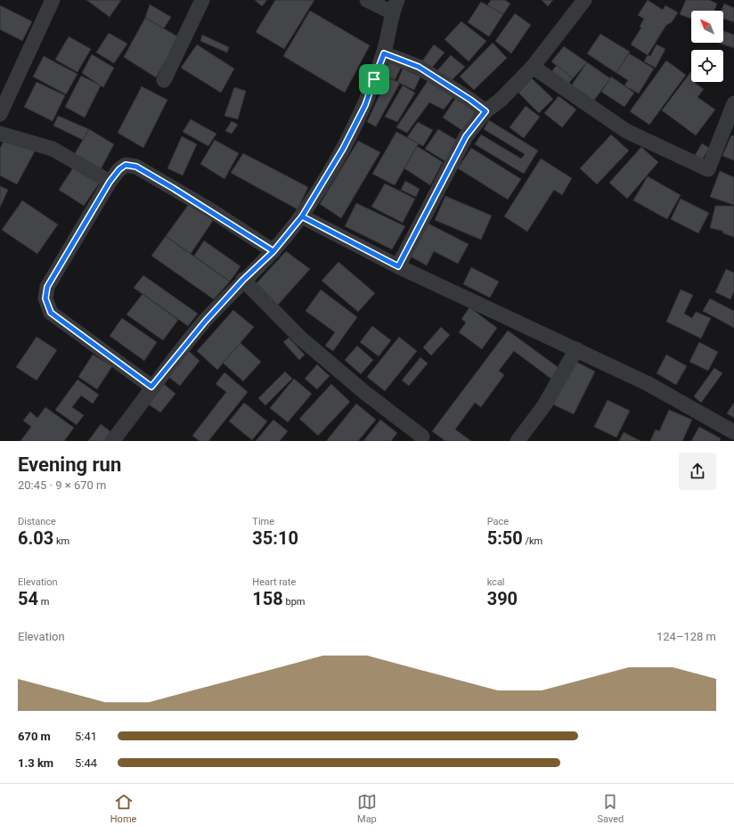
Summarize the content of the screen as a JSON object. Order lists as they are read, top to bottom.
{
  "north": "top left",
  "page": {
    "heading": ["Evening run", "20:45 · 9 × 670 m"],
    "stats": [
      ["Distance", "6.03 km"],
      ["Time", "35:10"],
      ["Pace", "5:50 /km"],
      ["Elevation", "54 m"],
      ["Heart rate", "158 bpm"],
      ["kcal", "390"]
    ],
    "chart": ["Elevation", "124–128 m"],
    "list": [
      {
        "name": "670 m",
        "note": "5:41"
      },
      {
        "name": "1.3 km",
        "note": "5:44"
      }
    ],
    "tabs": ["Home", "Map", "Saved"]
  }
}
